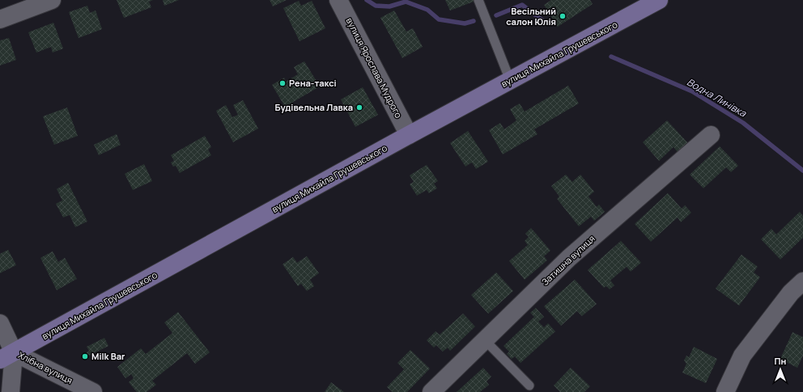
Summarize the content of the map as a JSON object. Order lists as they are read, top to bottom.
{
  "streets": {
    "street": [
      "вулиця Михайла Грушевського",
      "вулиця Ярослава Мудрого",
      "Затишна вулиця",
      "Хлібна вулиця"
    ]
  },
  "crossings": [
    ["вулиця Михайла Грушевського", "вулиця Ярослава Мудрого"],
    ["вулиця Михайла Грушевського", "Хлібна вулиця"]
  ],
  "water": ["Водна Линівка"],
  "places": [
    "Весільний салон Юлія",
    "Рена-таксі",
    "Будівельна Лавка",
    "Milk Bar"
  ],
  "north": "top"
}
